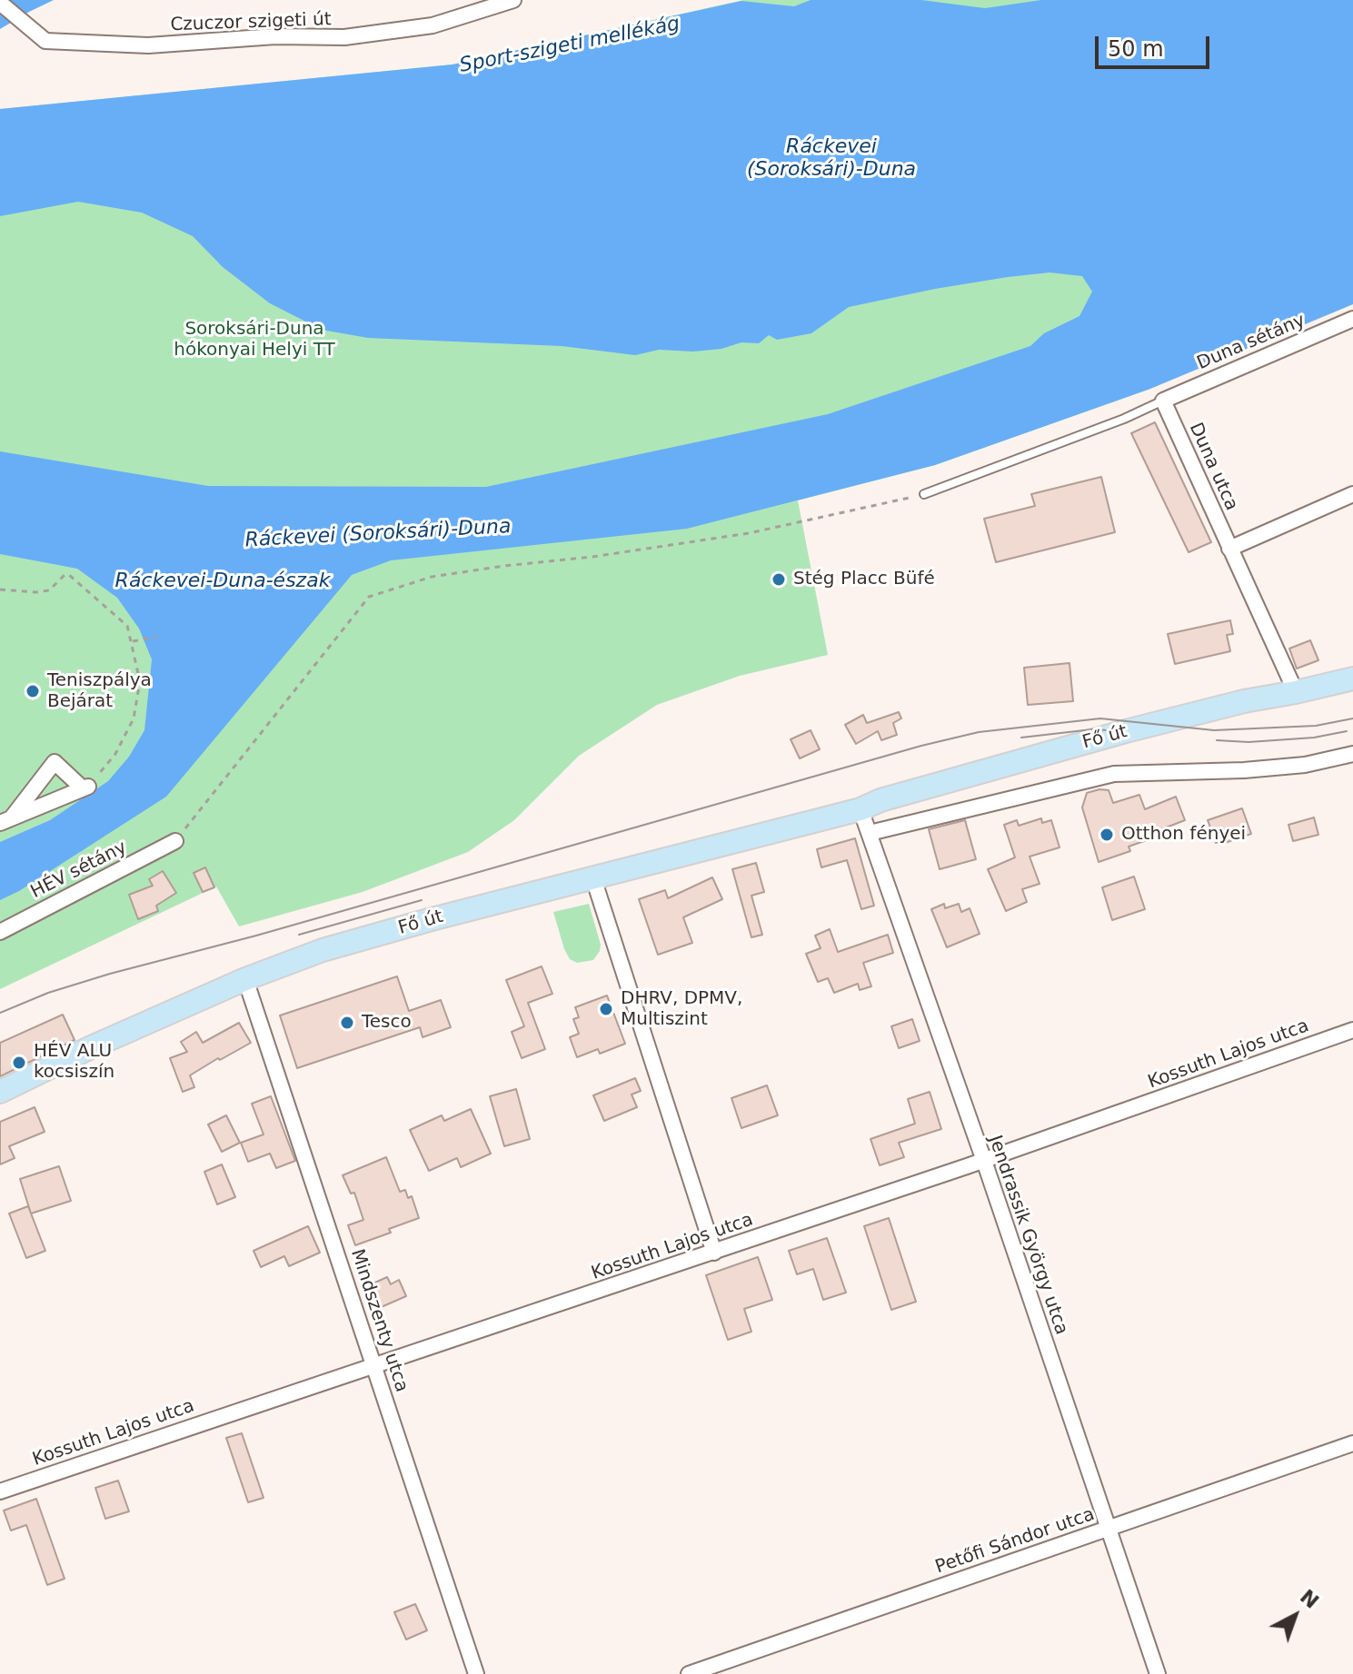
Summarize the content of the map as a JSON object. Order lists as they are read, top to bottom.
{
  "streets": {
    "main road": ["Fő út"],
    "street": [
      "Czuczor szigeti út",
      "Duna sétány",
      "Duna utca",
      "HÉV sétány",
      "Kossuth Lajos utca",
      "Jendrassik György utca",
      "Mindszenty utca",
      "Petőfi Sándor utca"
    ]
  },
  "crossings": [
    ["Duna sétány", "Duna utca"],
    ["Duna utca", "Fő út"],
    ["Fő út", "Jendrassik György utca"],
    ["Fő út", "Mindszenty utca"],
    ["Kossuth Lajos utca", "Jendrassik György utca"],
    ["Kossuth Lajos utca", "Mindszenty utca"],
    ["Jendrassik György utca", "Petőfi Sándor utca"]
  ],
  "water": ["Sport-szigeti mellékág", "Ráckevei (Soroksári)-Duna", "Ráckevei-Duna-észak"],
  "parks": ["Soroksári-Duna hókonyai Helyi TT"],
  "places": [
    "Stég Placc Büfé",
    "Teniszpálya Bejárat",
    "Otthon fényei",
    "DHRV, DPMV, Multiszint",
    "Tesco",
    "HÉV ALU kocsiszín"
  ],
  "scale_bar": "50 m",
  "north": "top right"
}
